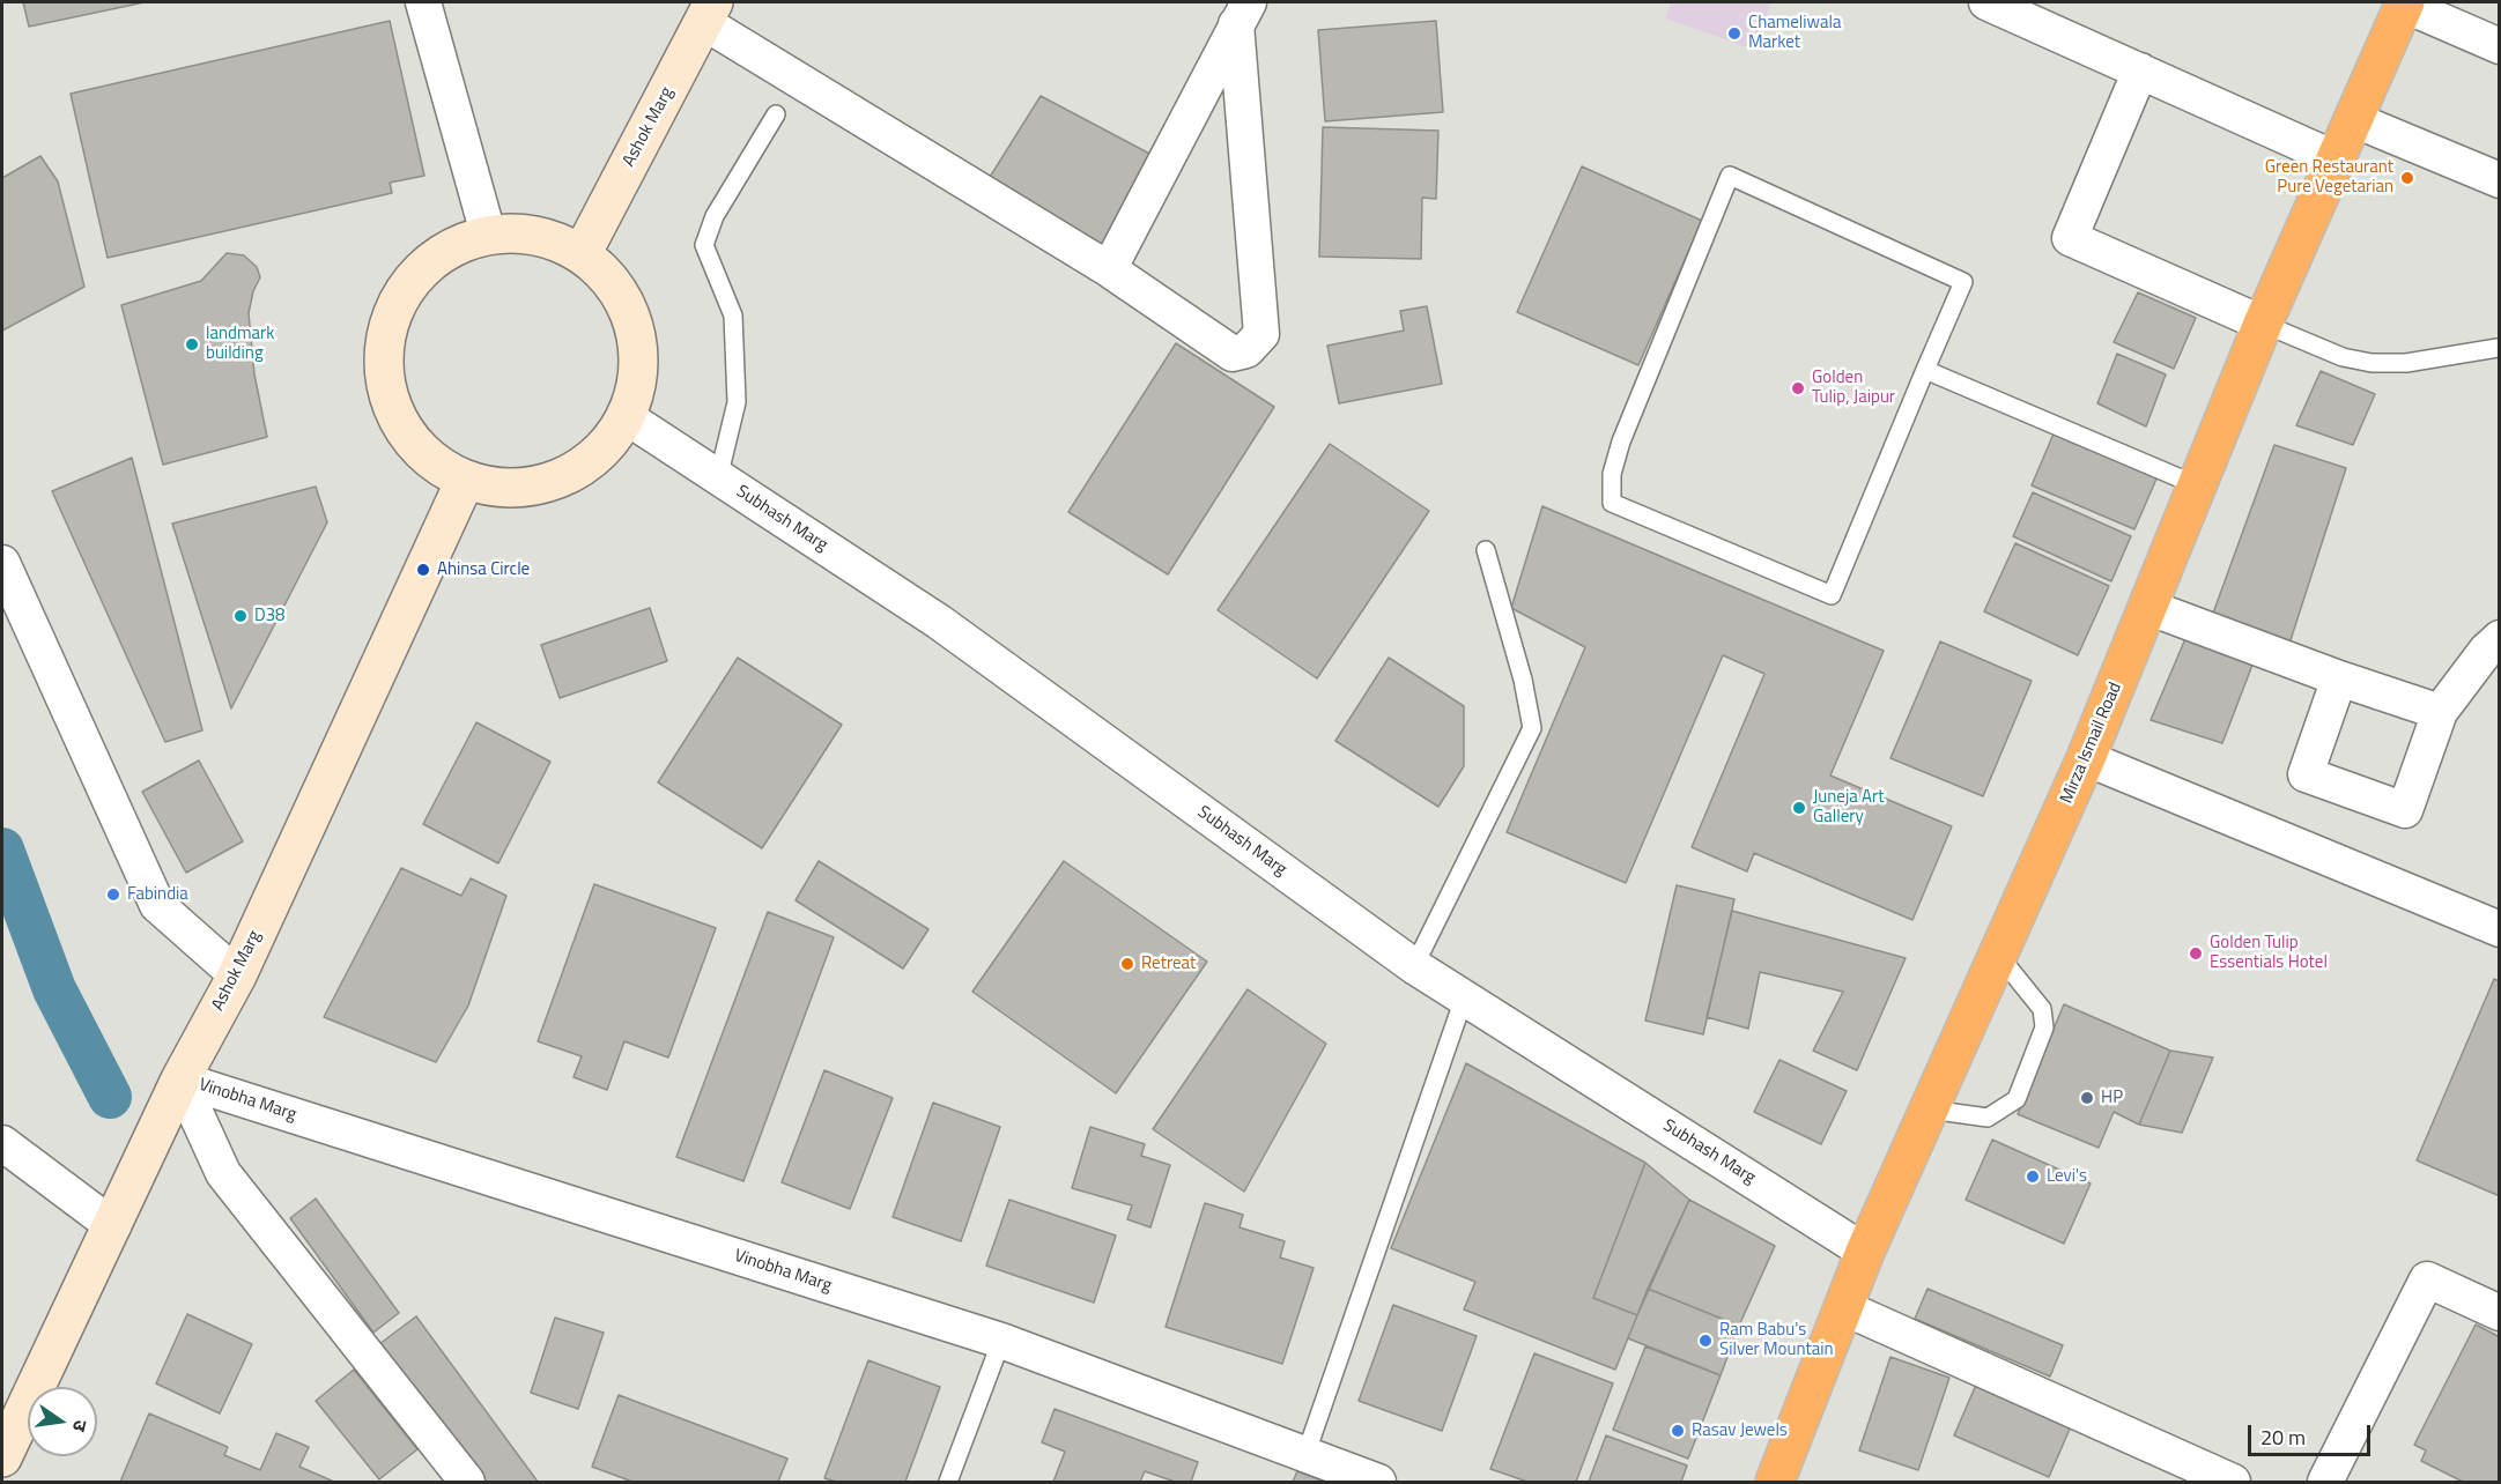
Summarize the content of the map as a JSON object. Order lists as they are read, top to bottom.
{
  "streets": {
    "highway": ["Mirza Ismail Road"],
    "street": ["Ashok Marg", "Subhash Marg", "Vinobha Marg"]
  },
  "crossings": [
    ["Ashok Marg", "Vinobha Marg"],
    ["Subhash Marg", "Mirza Ismail Road"]
  ],
  "places": [
    "Chameliwala Market",
    "Green Restaurant Pure Vegetarian",
    "landmark building",
    "Golden Tulip, Jaipur",
    "Ahinsa Circle",
    "D38",
    "Juneja Art Gallery",
    "Fabindia",
    "Golden Tulip Essentials Hotel",
    "Retreat",
    "HP",
    "Levi's",
    "Ram Babu's Silver Mountain",
    "Rasav Jewels"
  ],
  "scale_bar": "20 m",
  "north": "right"
}
